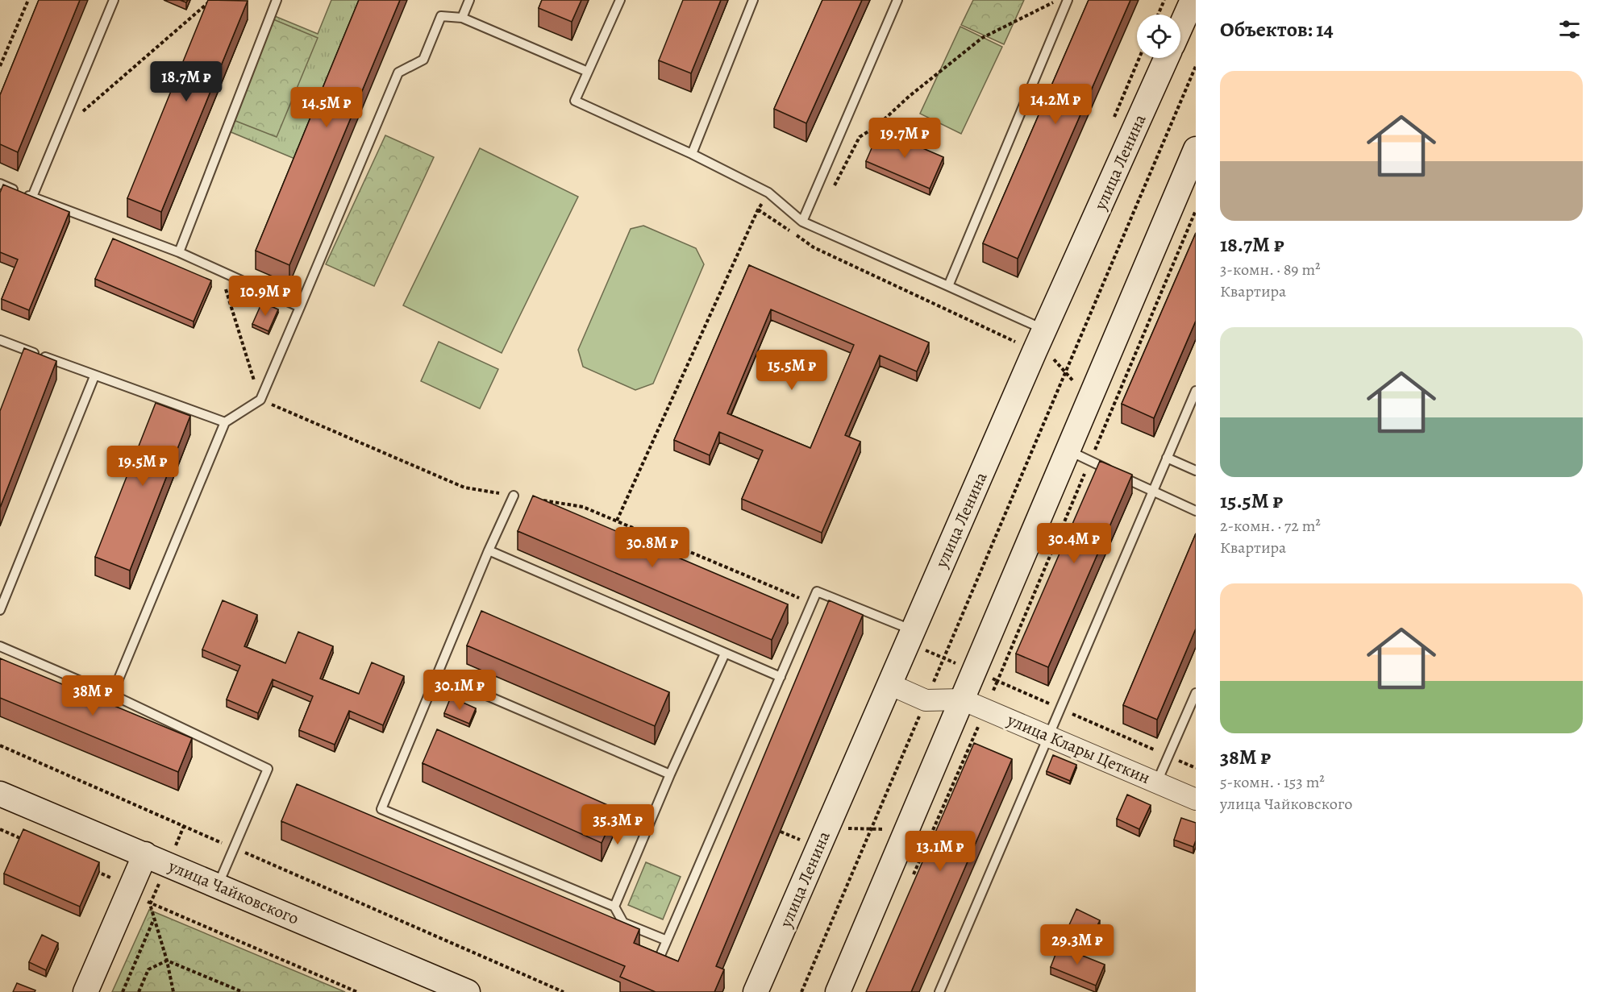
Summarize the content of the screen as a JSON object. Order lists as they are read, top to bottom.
{
  "streets": {
    "main road": ["улица Ленина", "улица Чайковского"],
    "street": ["улица Клары Цеткин"]
  },
  "page": {
    "heading": "Объектов: 14",
    "list": [
      {
        "name": "18.7M ₽",
        "note": "3-комн. · 89 m² · Квартира"
      },
      {
        "name": "15.5M ₽",
        "note": "2-комн. · 72 m² · Квартира"
      },
      {
        "name": "38M ₽",
        "note": "5-комн. · 153 m² · улица Чайковского"
      }
    ],
    "price": [
      "18.7M ₽",
      "14.2M ₽",
      "14.5M ₽",
      "19.7M ₽",
      "10.9M ₽",
      "15.5M ₽",
      "19.5M ₽",
      "30.4M ₽",
      "30.8M ₽",
      "30.1M ₽",
      "38M ₽",
      "35.3M ₽",
      "13.1M ₽",
      "29.3M ₽"
    ]
  }
}
